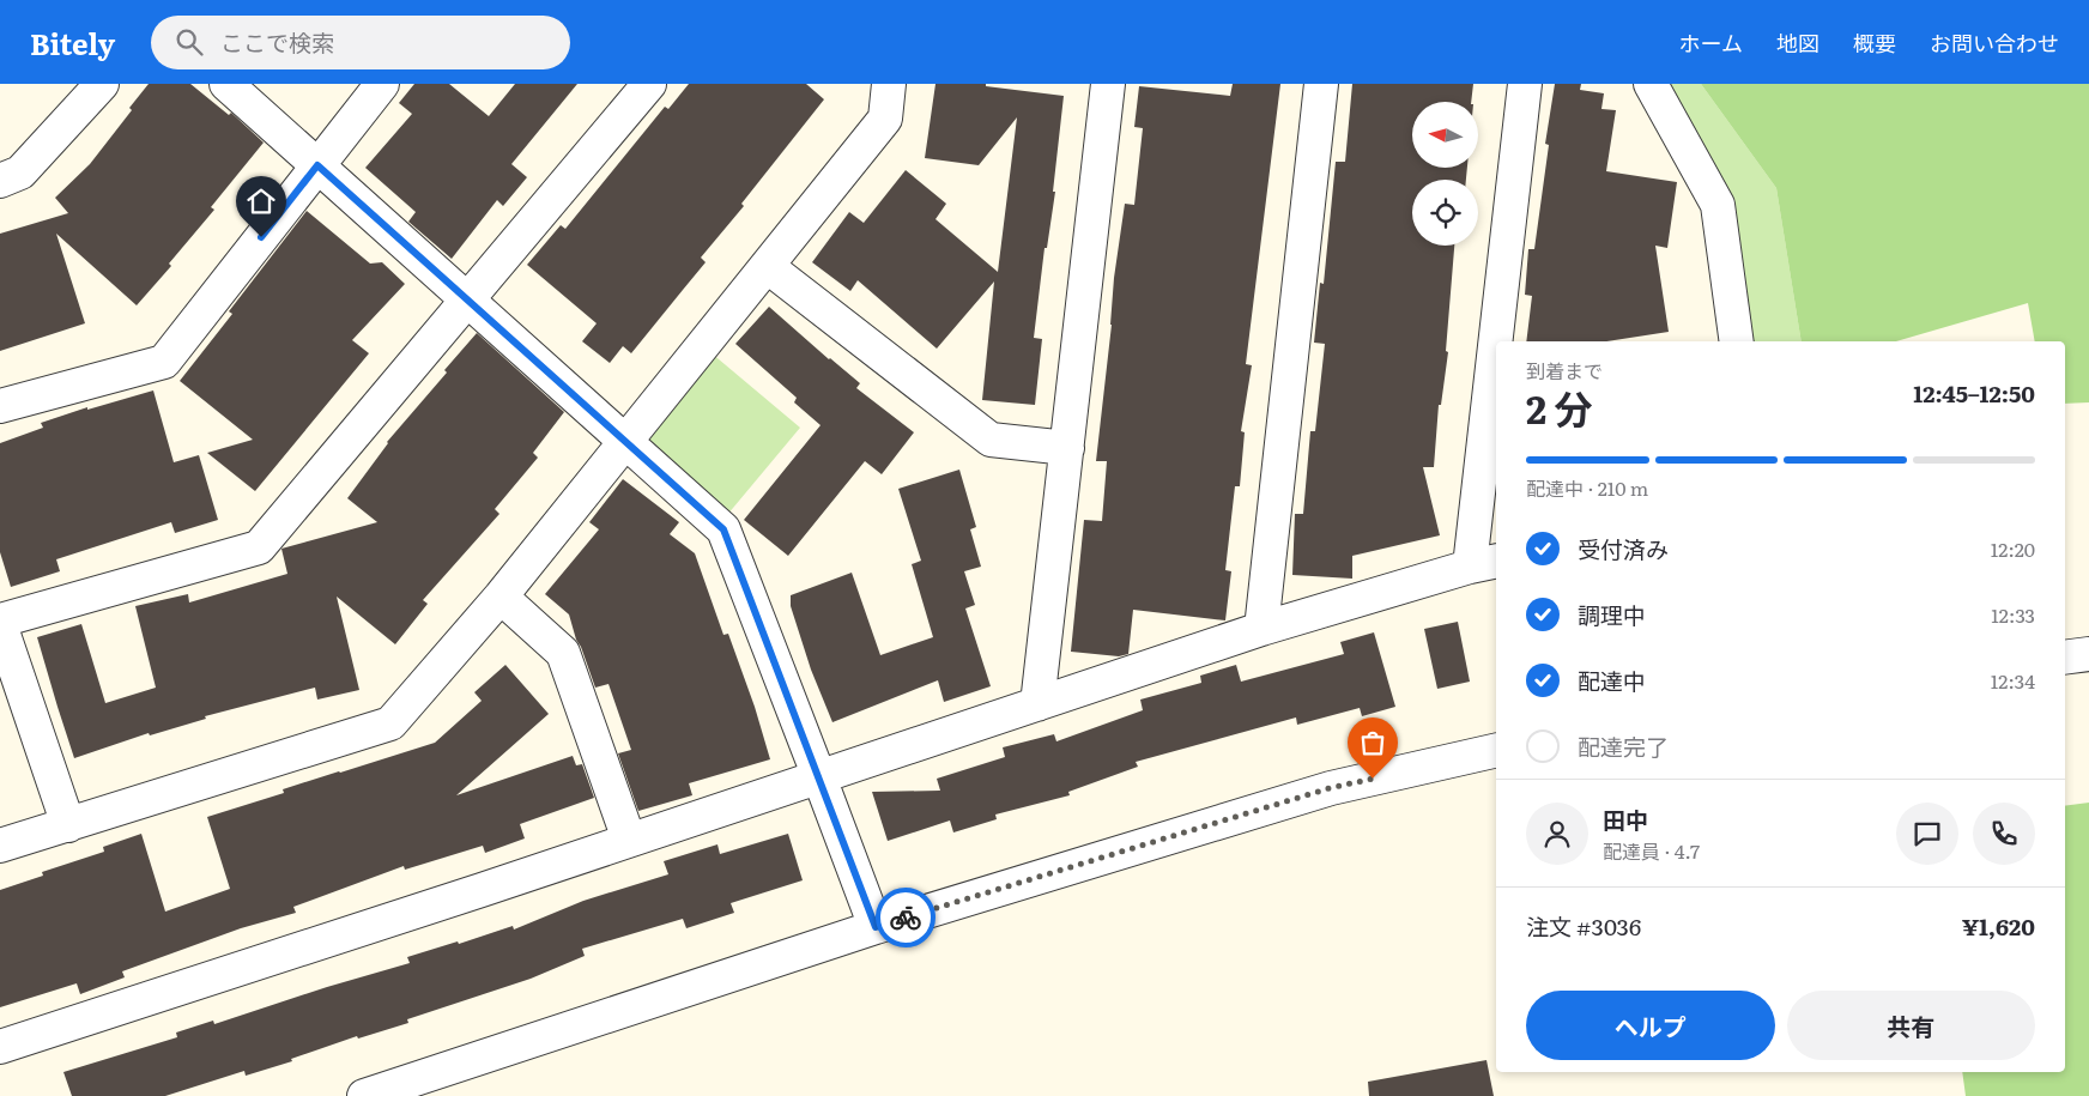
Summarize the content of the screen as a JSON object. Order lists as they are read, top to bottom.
{
  "north": "left",
  "page": {
    "header": "Bitely",
    "search": "ここで検索",
    "nav": [
      "ホーム",
      "地図",
      "概要",
      "お問い合わせ"
    ],
    "heading": ["2 分", "到着まで", "12:45–12:50"],
    "panel": [
      "田中",
      "配達員 · 4.7",
      "注文 #3036",
      "¥1,620"
    ],
    "bar": "配達中 · 210 m",
    "list": [
      ["受付済み", "12:20"],
      ["調理中", "12:33"],
      ["配達中", "12:34"],
      "配達完了"
    ],
    "buttons": ["ヘルプ", "共有"]
  }
}
